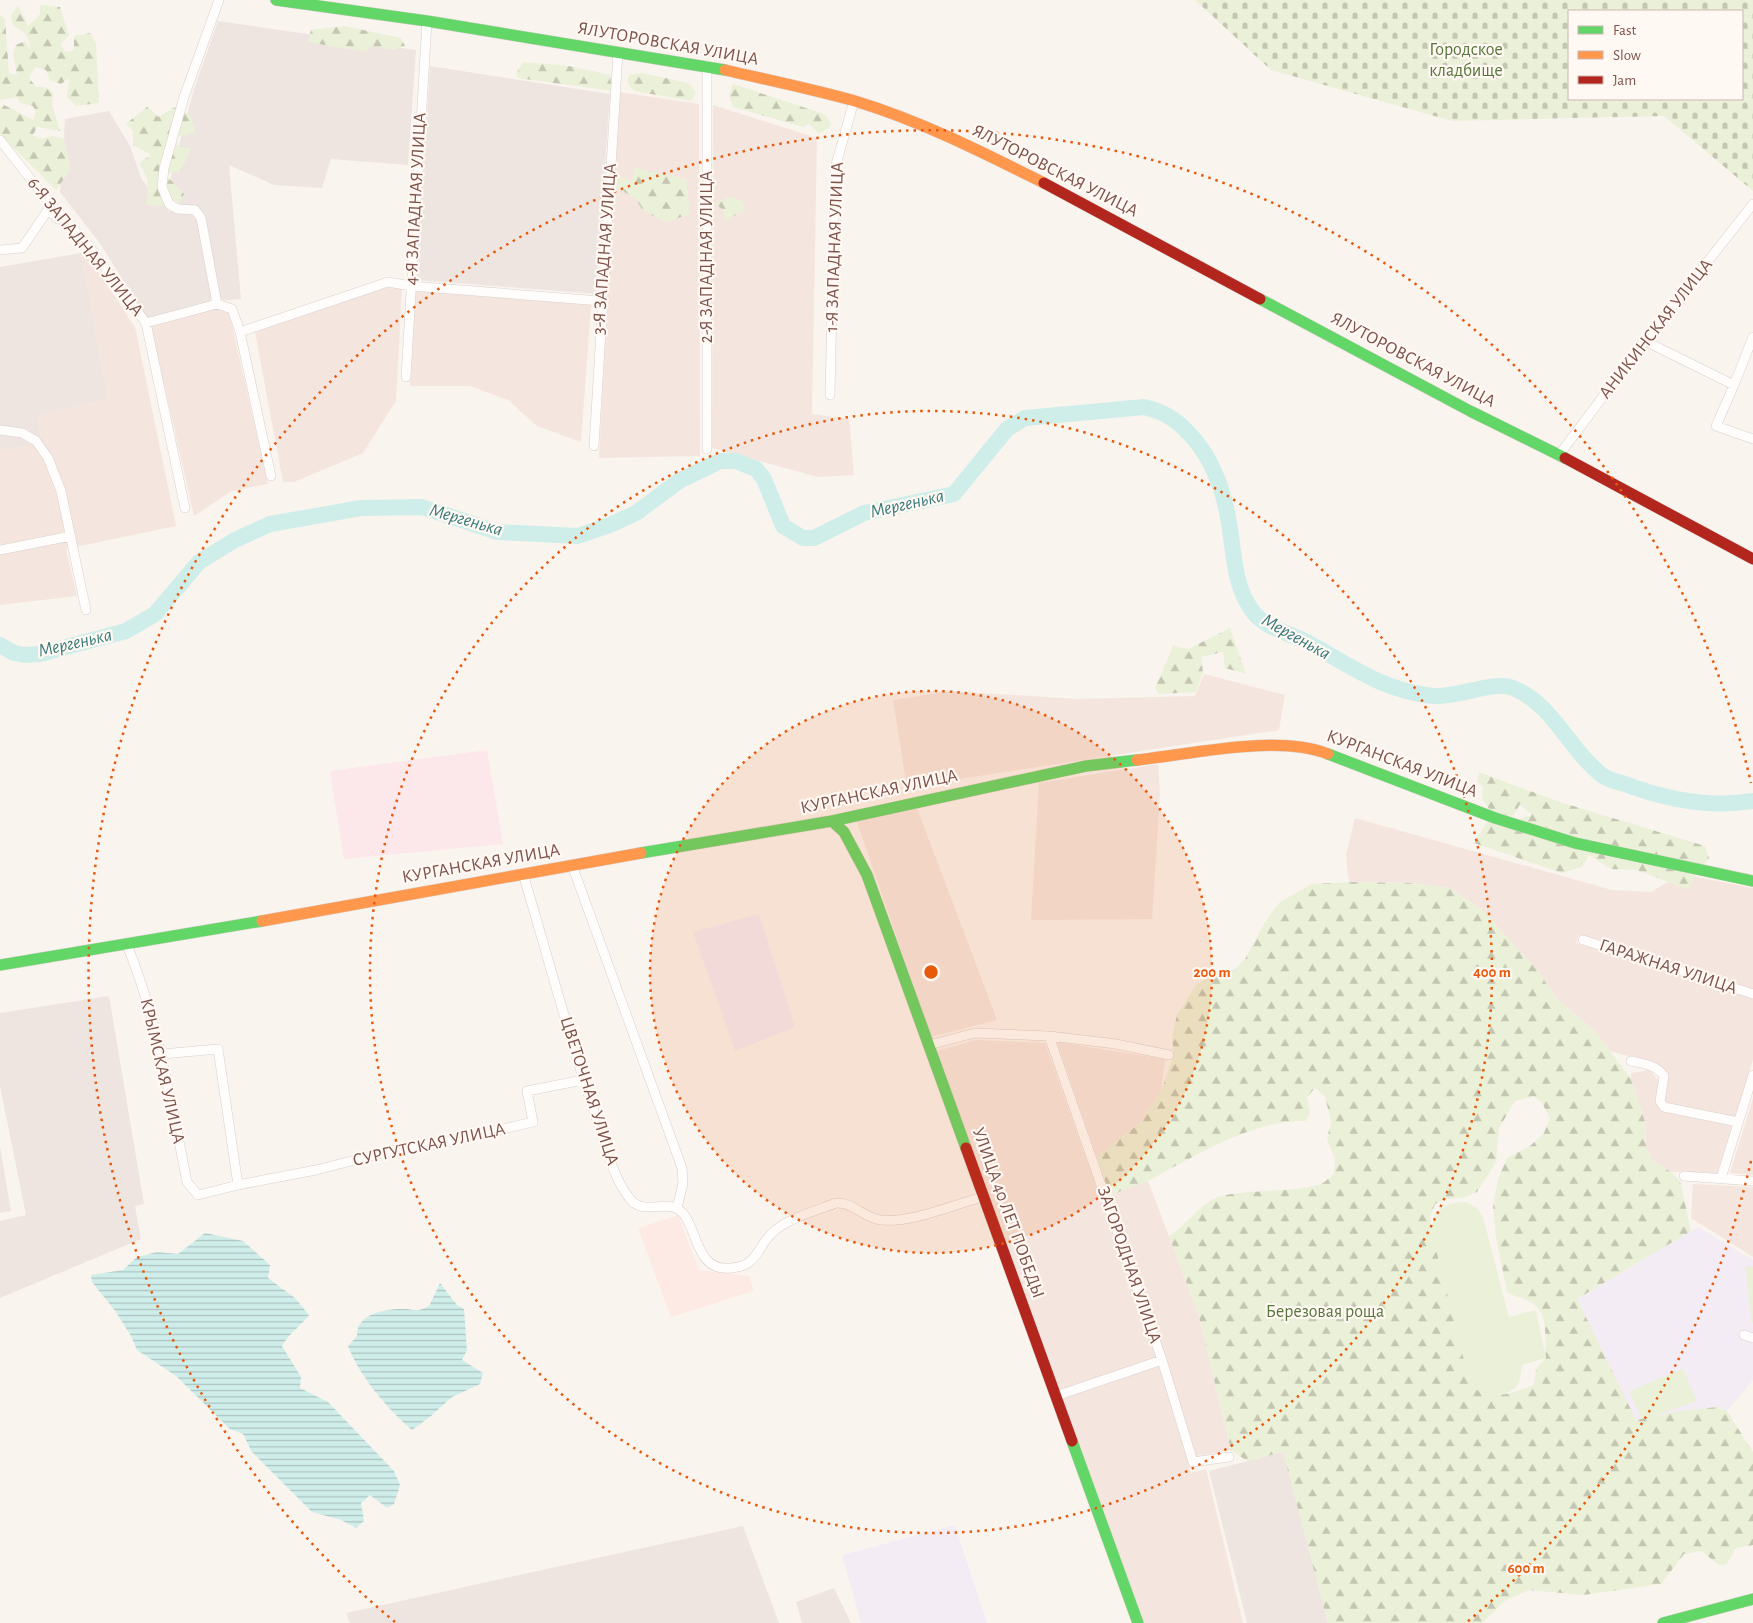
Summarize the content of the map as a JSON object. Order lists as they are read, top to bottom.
{
  "streets": {
    "main road": ["ЯЛУТОРОВСКАЯ УЛИЦА", "КУРГАНСКАЯ УЛИЦА", "УЛИЦА 40 ЛЕТ ПОБЕДЫ"],
    "street": [
      "4-Я ЗАПАДНАЯ УЛИЦА",
      "6-Я ЗАПАДНАЯ УЛИЦА",
      "1-Я ЗАПАДНАЯ УЛИЦА",
      "3-Я ЗАПАДНАЯ УЛИЦА",
      "2-Я ЗАПАДНАЯ УЛИЦА",
      "АНИКИНСКАЯ УЛИЦА",
      "ГАРАЖНАЯ УЛИЦА",
      "КРЫМСКАЯ УЛИЦА",
      "ЦВЕТОЧНАЯ УЛИЦА",
      "СУРГУТСКАЯ УЛИЦА",
      "ЗАГОРОДНАЯ УЛИЦА"
    ]
  },
  "crossings": [
    ["ЯЛУТОРОВСКАЯ УЛИЦА", "4-Я ЗАПАДНАЯ УЛИЦА"],
    ["ЯЛУТОРОВСКАЯ УЛИЦА", "1-Я ЗАПАДНАЯ УЛИЦА"],
    ["ЯЛУТОРОВСКАЯ УЛИЦА", "3-Я ЗАПАДНАЯ УЛИЦА"],
    ["ЯЛУТОРОВСКАЯ УЛИЦА", "2-Я ЗАПАДНАЯ УЛИЦА"],
    ["ЯЛУТОРОВСКАЯ УЛИЦА", "АНИКИНСКАЯ УЛИЦА"],
    ["КУРГАНСКАЯ УЛИЦА", "КРЫМСКАЯ УЛИЦА"],
    ["КУРГАНСКАЯ УЛИЦА", "ЦВЕТОЧНАЯ УЛИЦА"],
    ["КУРГАНСКАЯ УЛИЦА", "УЛИЦА 40 ЛЕТ ПОБЕДЫ"],
    ["КРЫМСКАЯ УЛИЦА", "СУРГУТСКАЯ УЛИЦА"],
    ["ЦВЕТОЧНАЯ УЛИЦА", "СУРГУТСКАЯ УЛИЦА"]
  ],
  "water": ["Мергенька"],
  "parks": ["Городское кладбище", "Березовая роща"],
  "legend": ["Fast", "Slow", "Jam"],
  "rings": ["200 m", "400 m", "600 m"]
}
